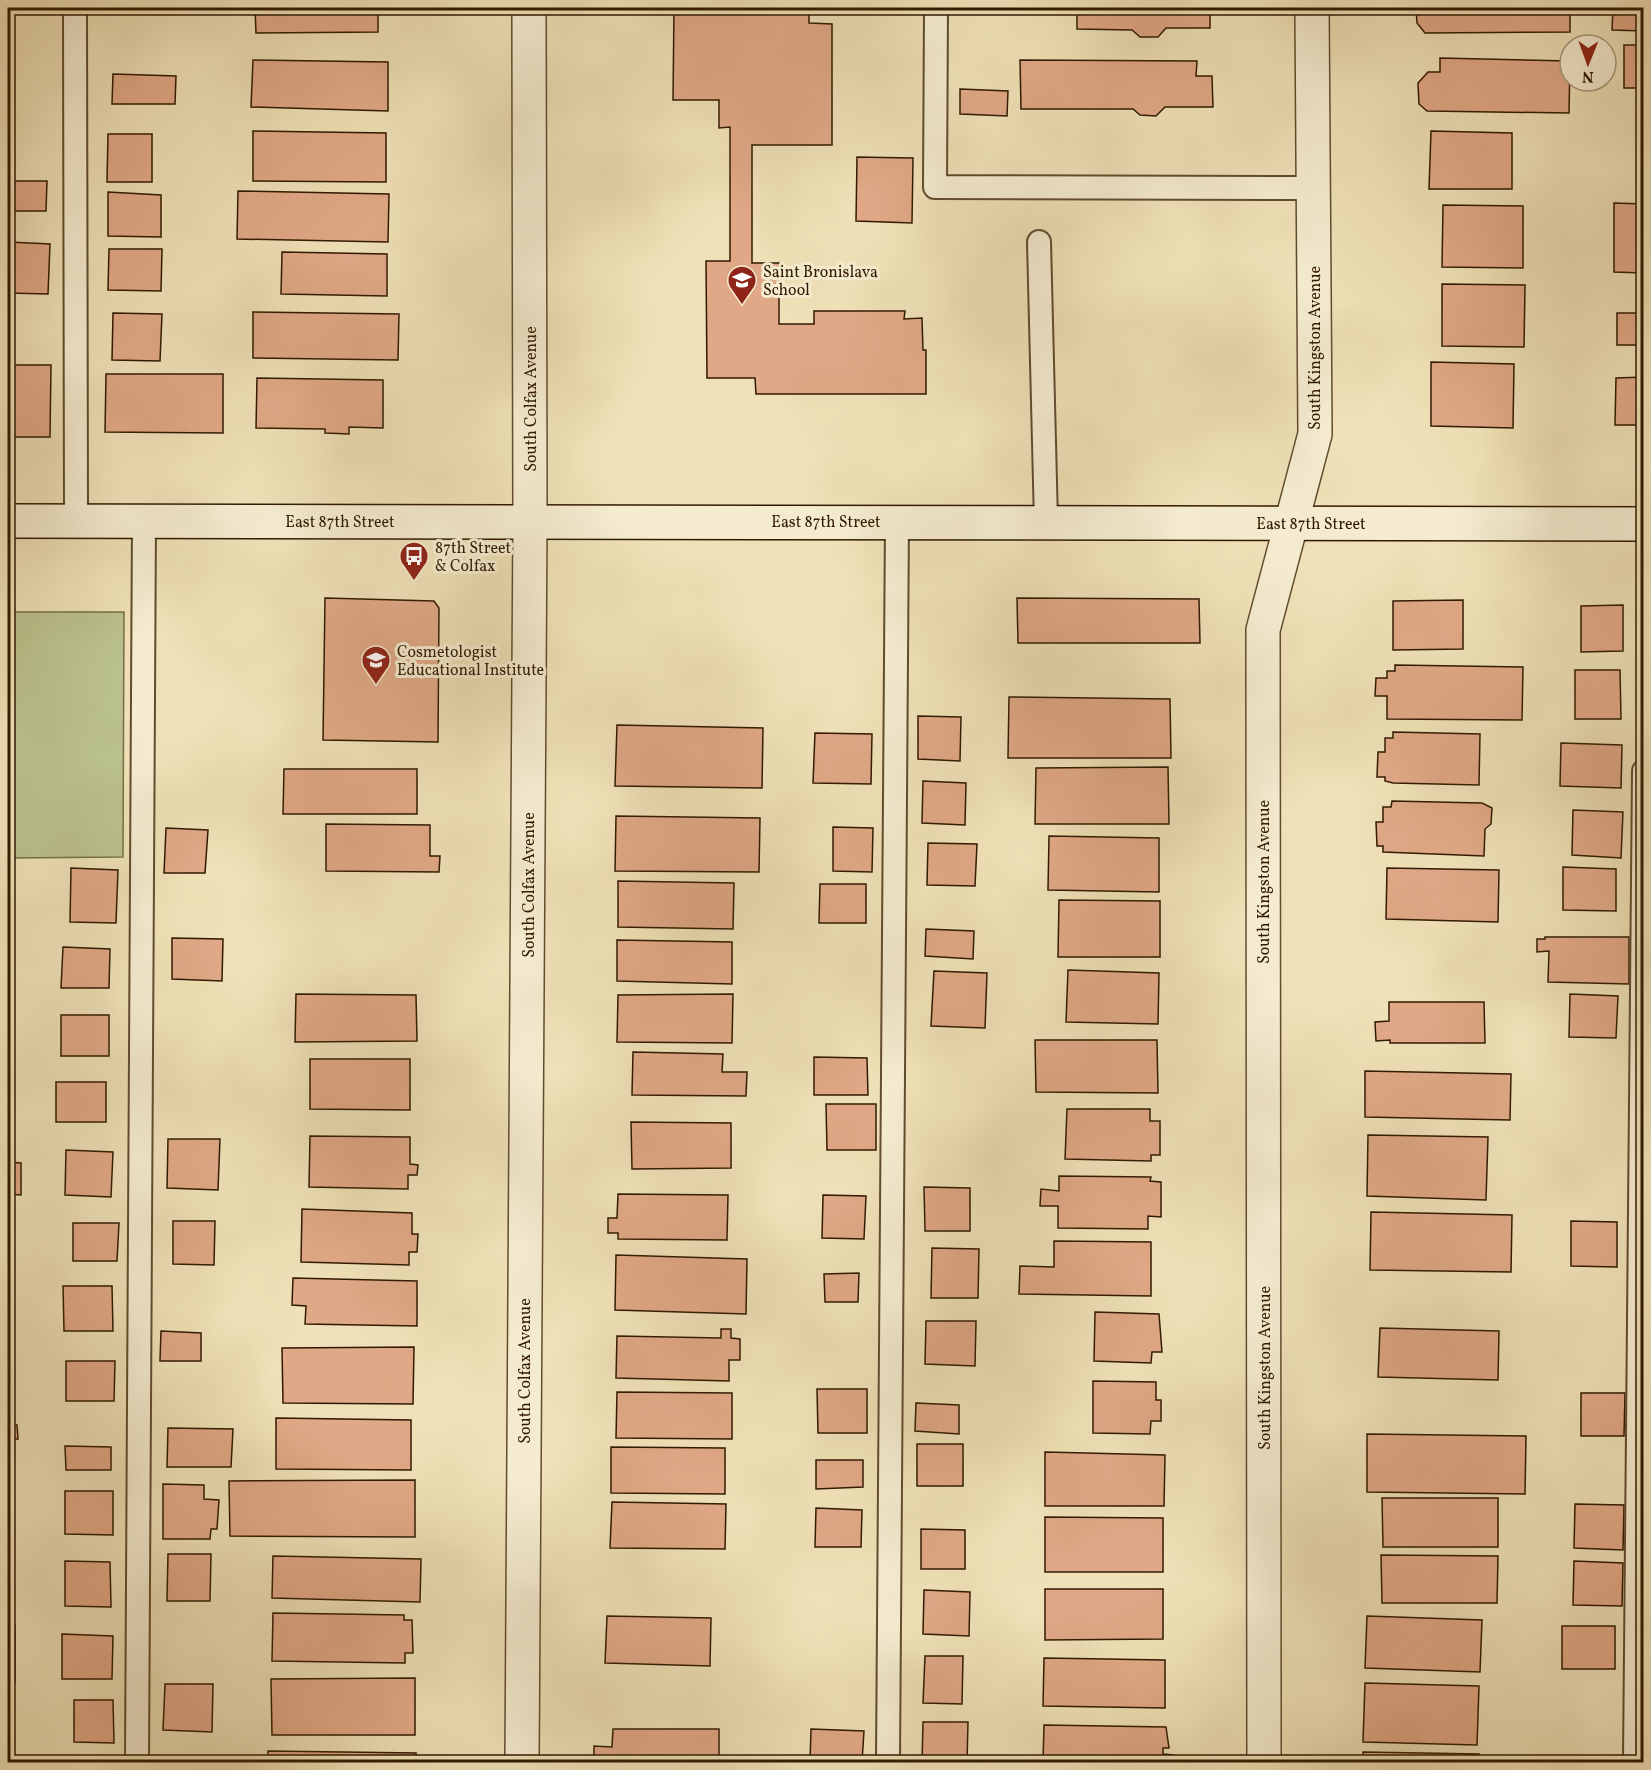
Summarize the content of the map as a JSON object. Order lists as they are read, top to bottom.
{
  "streets": {
    "street": ["South Kingston Avenue", "South Colfax Avenue", "East 87th Street"]
  },
  "crossings": [
    ["South Kingston Avenue", "East 87th Street"],
    ["South Colfax Avenue", "East 87th Street"]
  ],
  "places": {
    "school or university": ["Saint Bronislava School", "Cosmetologist Educational Institute"],
    "bus stop": ["87th Street & Colfax"]
  },
  "north": "bottom"
}
